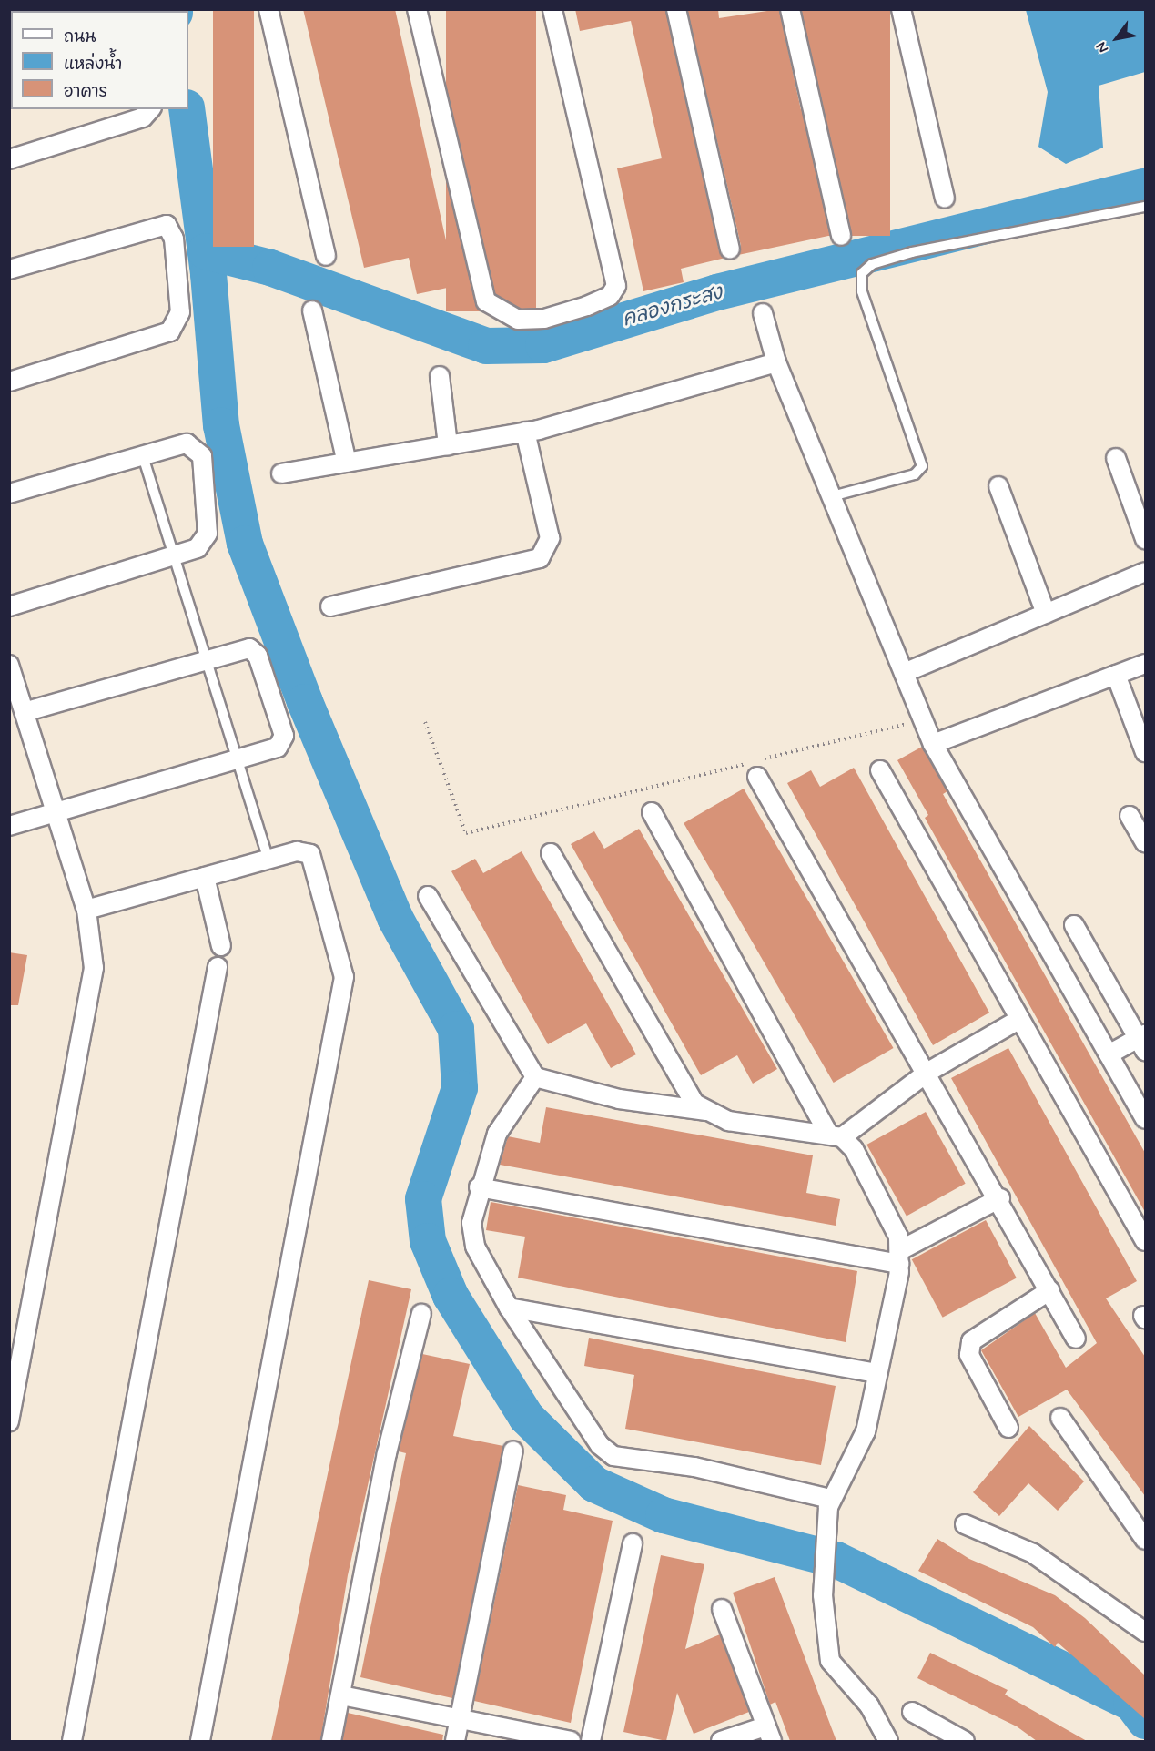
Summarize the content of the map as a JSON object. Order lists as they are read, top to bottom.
{
  "water": ["คลองกระสง"],
  "legend": ["ถนน", "แหล่งน้ำ", "อาคาร"],
  "north": "bottom left"
}
